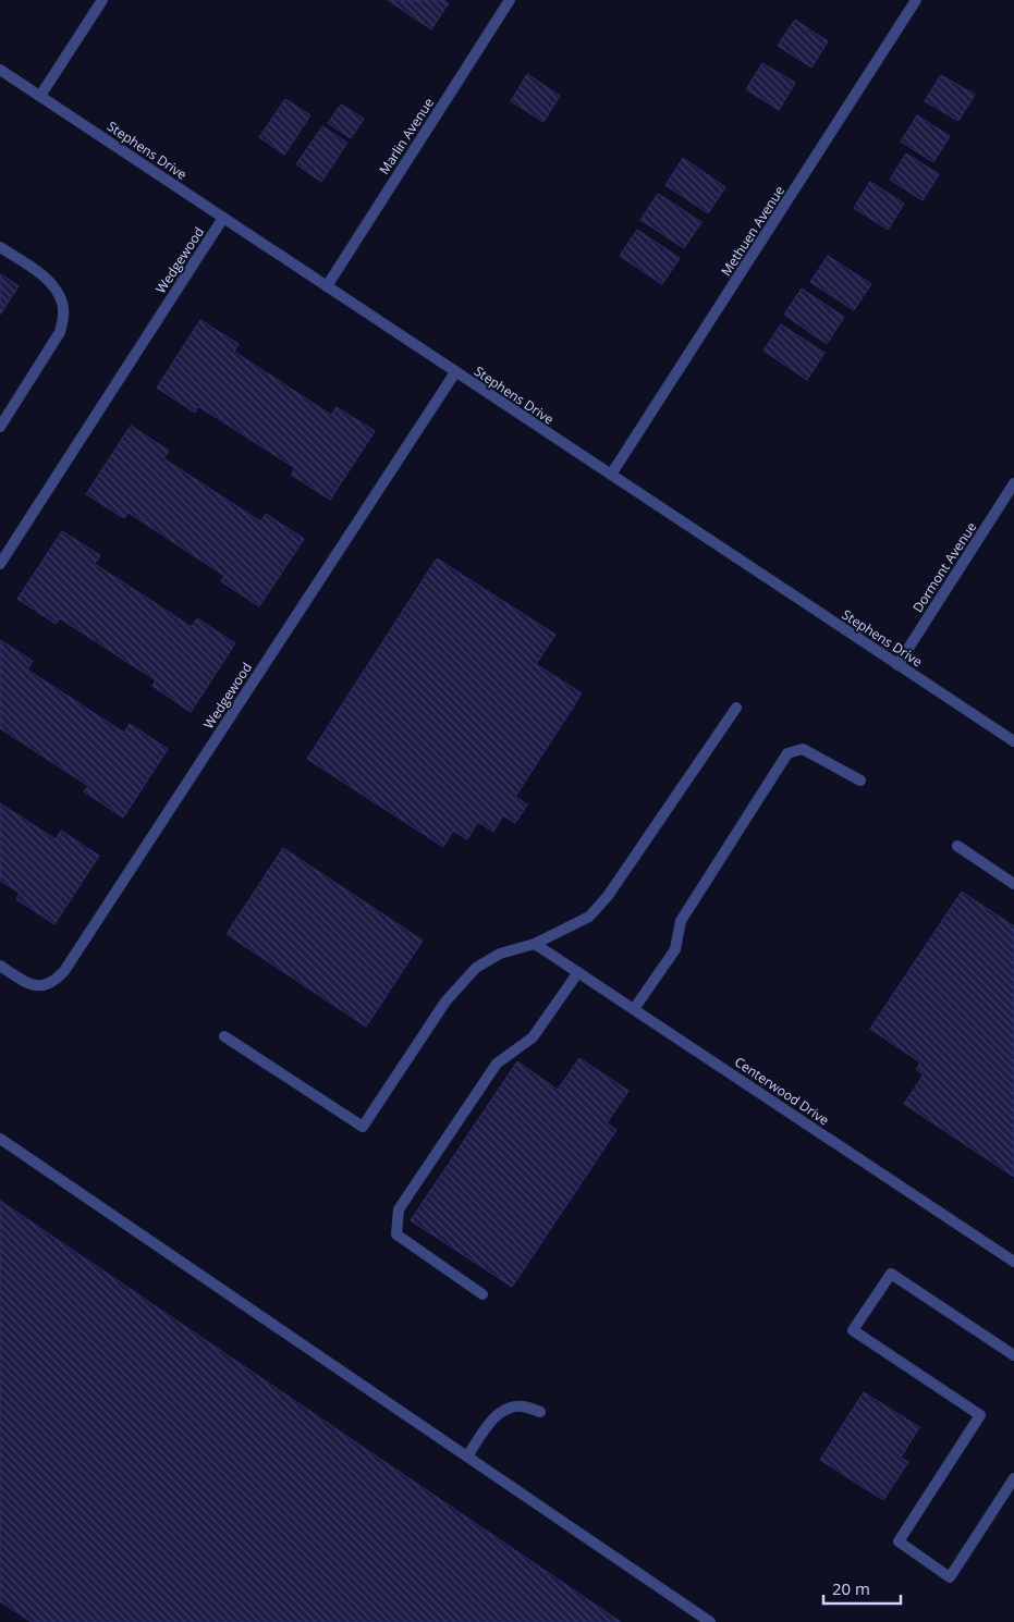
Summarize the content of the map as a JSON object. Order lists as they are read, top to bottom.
{
  "streets": {
    "street": [
      "Marlin Avenue",
      "Stephens Drive",
      "Methuen Avenue",
      "Wedgewood",
      "Dormont Avenue",
      "Centerwood Drive"
    ]
  },
  "crossings": [
    ["Marlin Avenue", "Stephens Drive"],
    ["Stephens Drive", "Methuen Avenue"],
    ["Stephens Drive", "Wedgewood"],
    ["Stephens Drive", "Dormont Avenue"]
  ],
  "scale_bar": "20 m"
}
